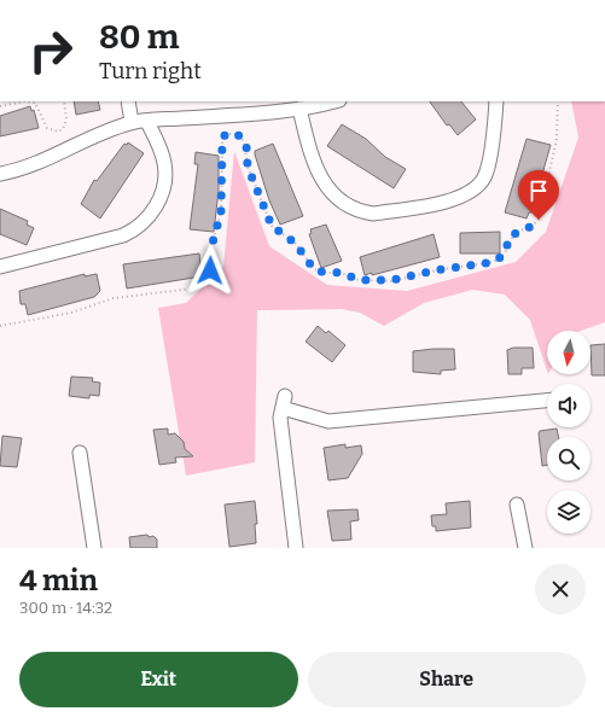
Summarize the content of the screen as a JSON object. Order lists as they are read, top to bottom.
{
  "north": "bottom",
  "page": {
    "turn": ["80 m", "Turn right"],
    "heading": ["4 min", "300 m · 14:32"],
    "buttons": ["Exit", "Share"]
  }
}
